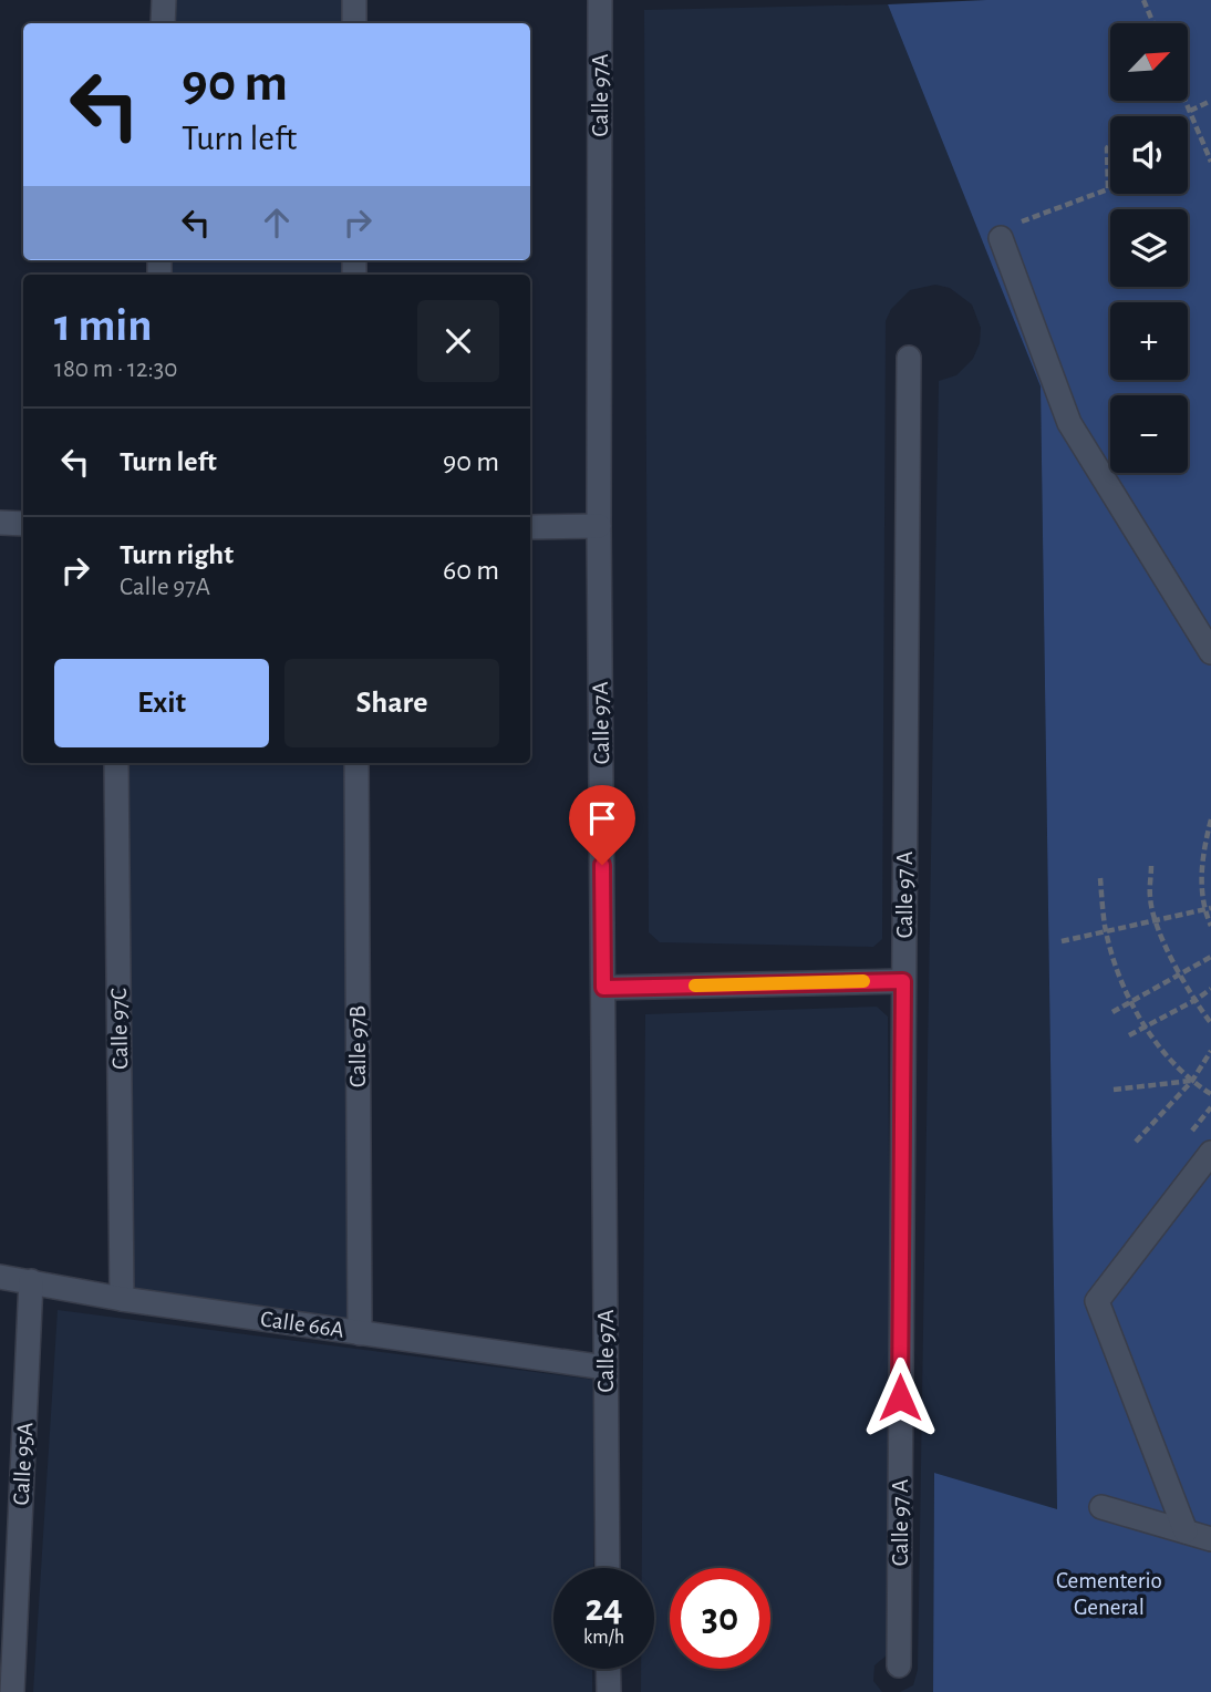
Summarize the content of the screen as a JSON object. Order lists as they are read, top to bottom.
{
  "streets": {
    "street": [
      "Calle 97A",
      "Calle 97 A",
      "Calle 97C",
      "Calle 97B",
      "Calle 66A",
      "Calle 95A"
    ]
  },
  "crossings": [
    ["Calle 97A", "Calle 66A"],
    ["Calle 97C", "Calle 66A"],
    ["Calle 97B", "Calle 66A"],
    ["Calle 66A", "Calle 95A"]
  ],
  "parks": ["Cementerio General"],
  "north": "top right",
  "page": {
    "map_buttons": ["+", "−"],
    "turn": ["90 m", "Turn left"],
    "heading": ["1 min", "180 m · 12:30"],
    "list": [
      {
        "name": "Turn left",
        "value": "90 m"
      },
      {
        "name": "Turn right",
        "note": "Calle 97A",
        "value": "60 m"
      }
    ],
    "buttons": ["Exit", "Share"],
    "speed": "24 km/h",
    "limit": "30"
  }
}
